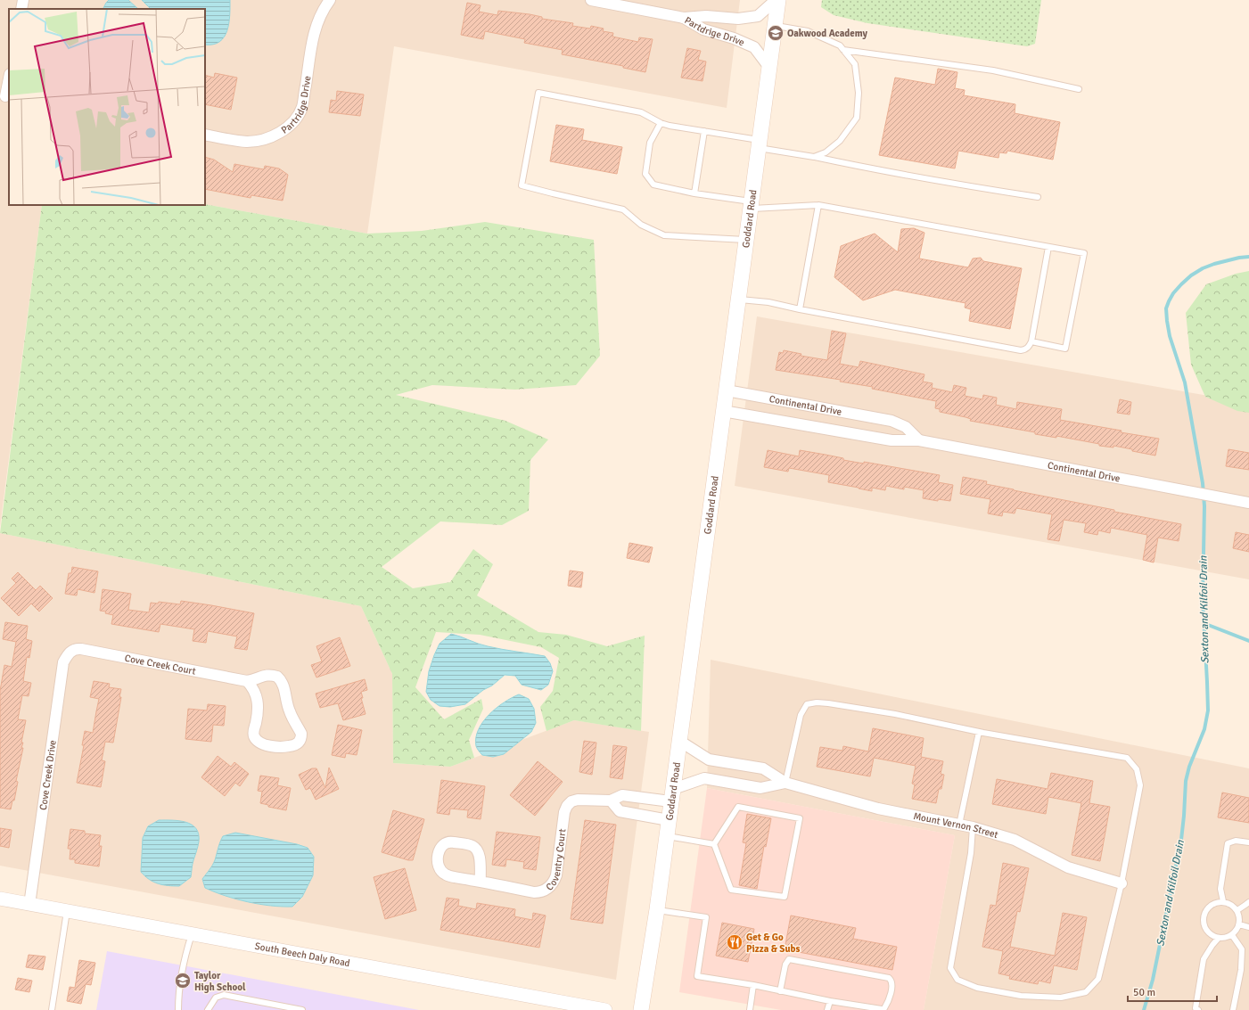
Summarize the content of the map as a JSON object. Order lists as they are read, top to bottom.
{
  "streets": {
    "main road": ["Goddard Road"],
    "street": [
      "Partdrige Drive",
      "Partridge Drive",
      "Continental Drive",
      "Cove Creek Court",
      "Cove Creek Drive",
      "Mount Vernon Street",
      "Coventry Court",
      "South Beech Daly Road"
    ]
  },
  "crossings": [
    ["Partdrige Drive", "Goddard Road"],
    ["Goddard Road", "Continental Drive"],
    ["Goddard Road", "Mount Vernon Street"],
    ["Goddard Road", "Coventry Court"],
    ["Cove Creek Court", "Cove Creek Drive"],
    ["Cove Creek Drive", "South Beech Daly Road"],
    ["Mount Vernon Street", "Coventry Court"]
  ],
  "water": ["Sexton and Kilfoil Drain"],
  "places": {
    "school or university": ["Oakwood Academy", "Taylor High School"],
    "restaurant": ["Get & Go Pizza & Subs"]
  },
  "scale_bar": "50 m"
}
